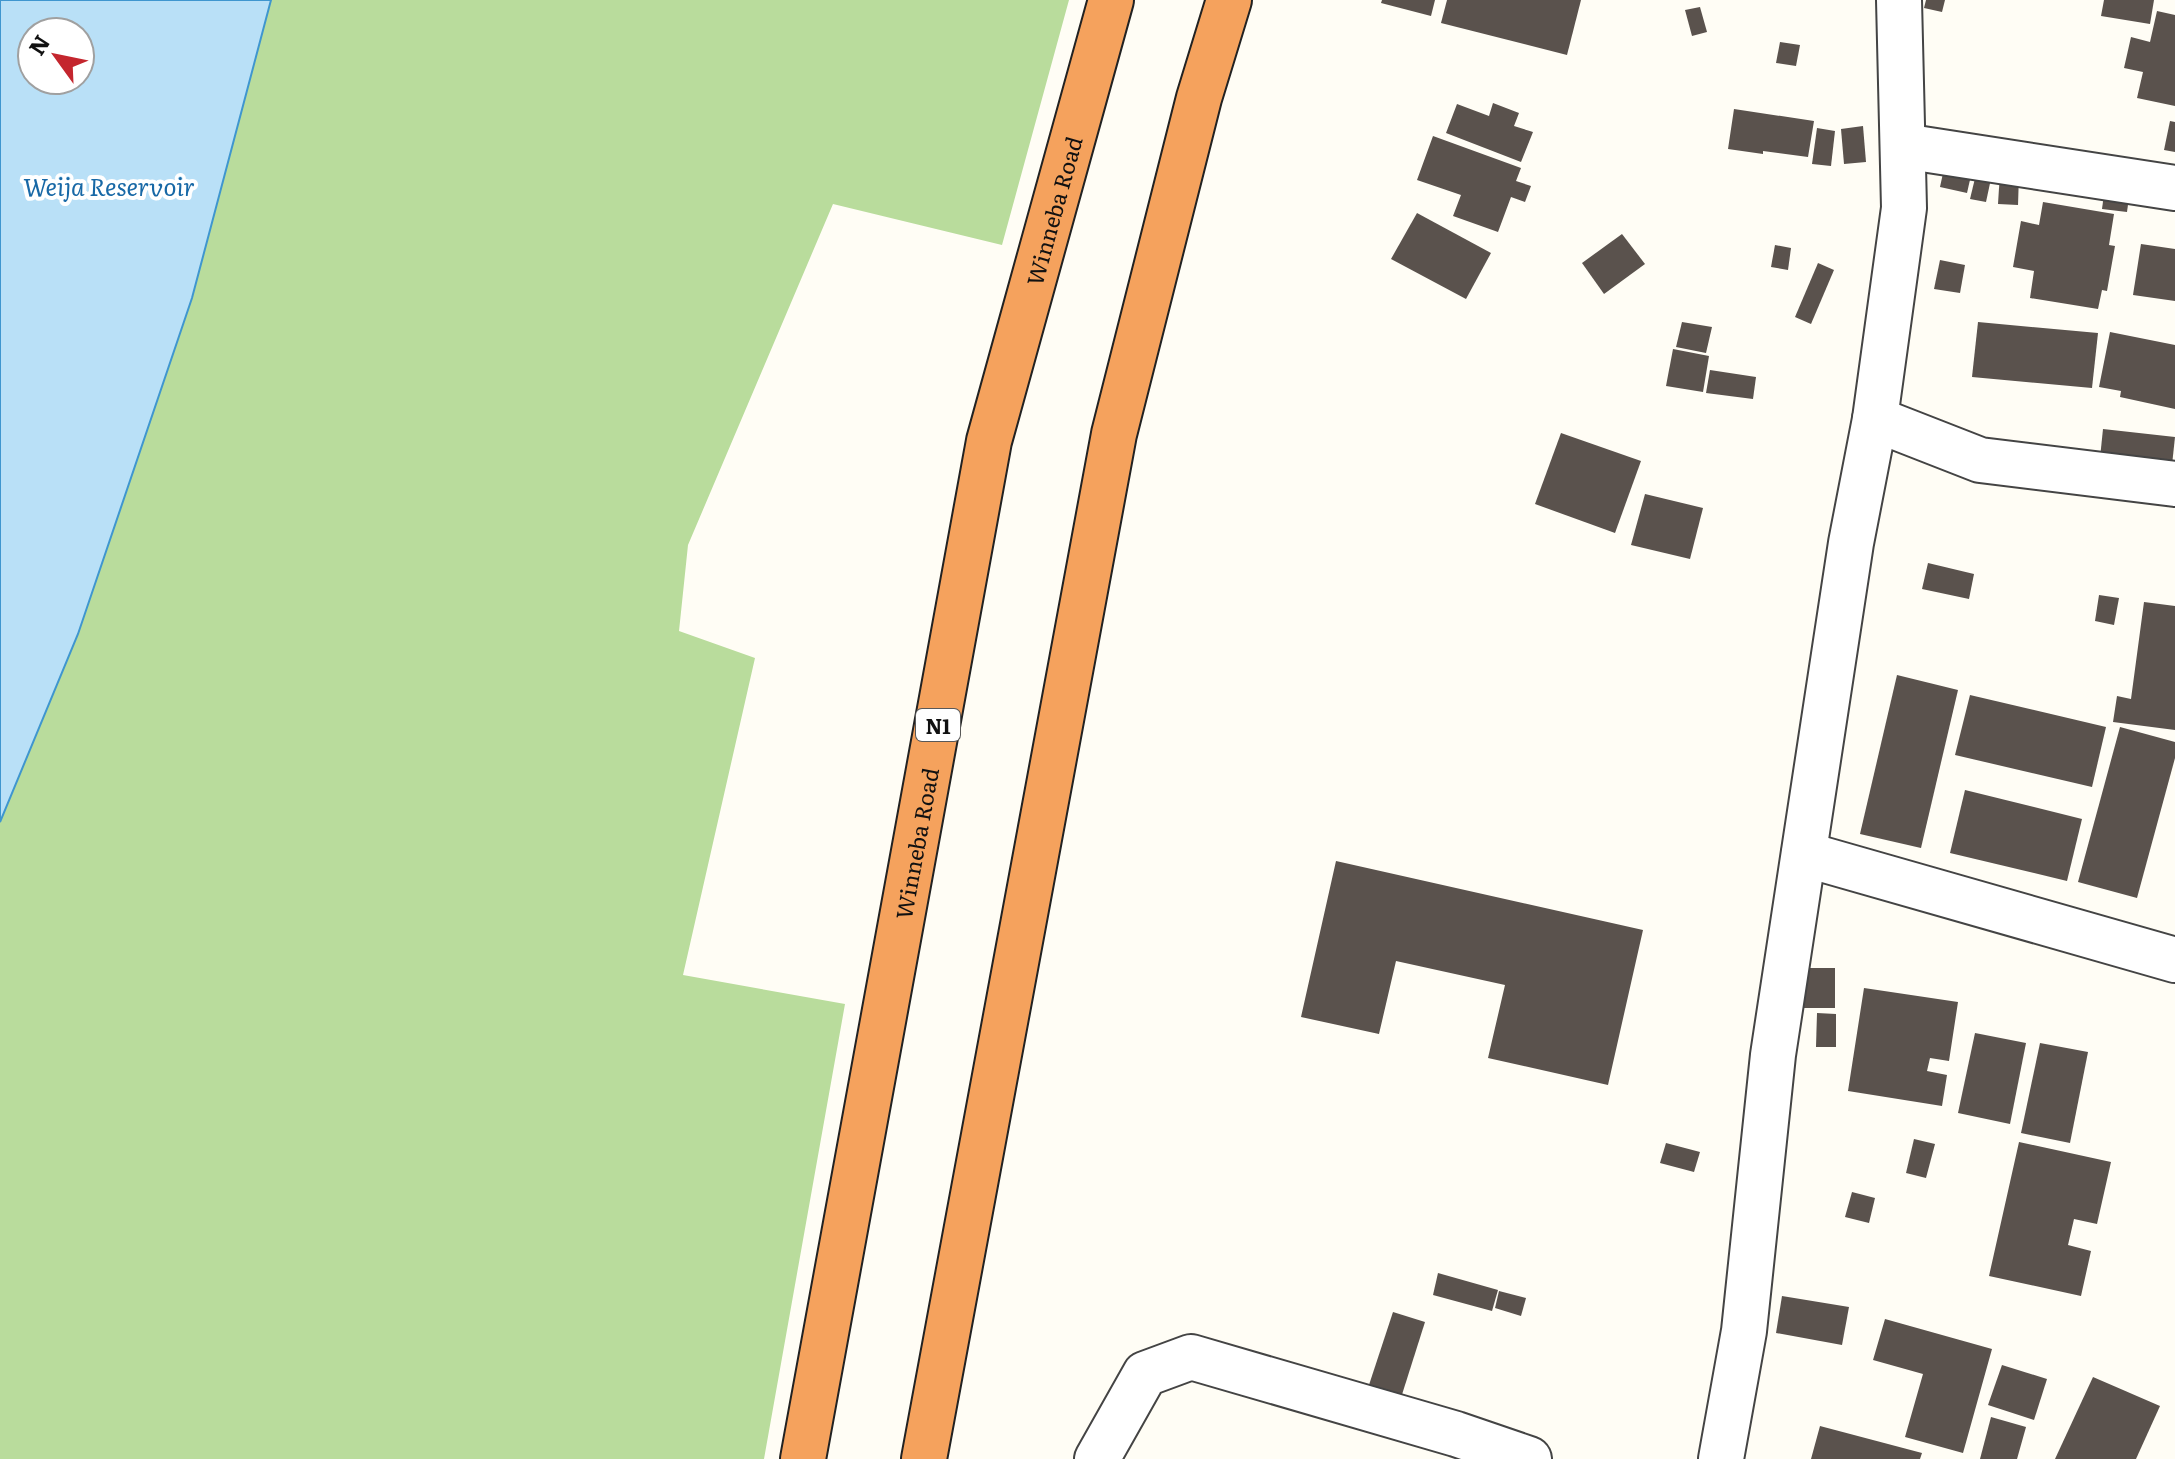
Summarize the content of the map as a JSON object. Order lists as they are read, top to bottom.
{
  "streets": {
    "highway": ["Winneba Road", "N1"]
  },
  "water": ["Weija Reservoir"],
  "north": "top left"
}
